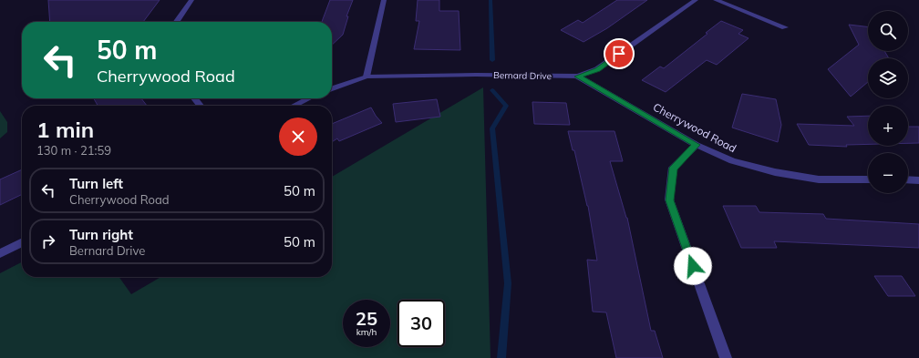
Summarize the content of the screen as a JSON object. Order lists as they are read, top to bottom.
{
  "streets": {
    "street": ["Bernard Drive", "Cherrywood Road"]
  },
  "crossings": [
    ["Bernard Drive", "Cherrywood Road"]
  ],
  "page": {
    "map_buttons": ["+", "−"],
    "turn": ["50 m", "Cherrywood Road"],
    "heading": ["1 min", "130 m · 21:59"],
    "list": [
      {
        "name": "Turn left",
        "note": "Cherrywood Road",
        "value": "50 m"
      },
      {
        "name": "Turn right",
        "note": "Bernard Drive",
        "value": "50 m"
      }
    ],
    "speed": "25 km/h",
    "limit": "30"
  }
}
